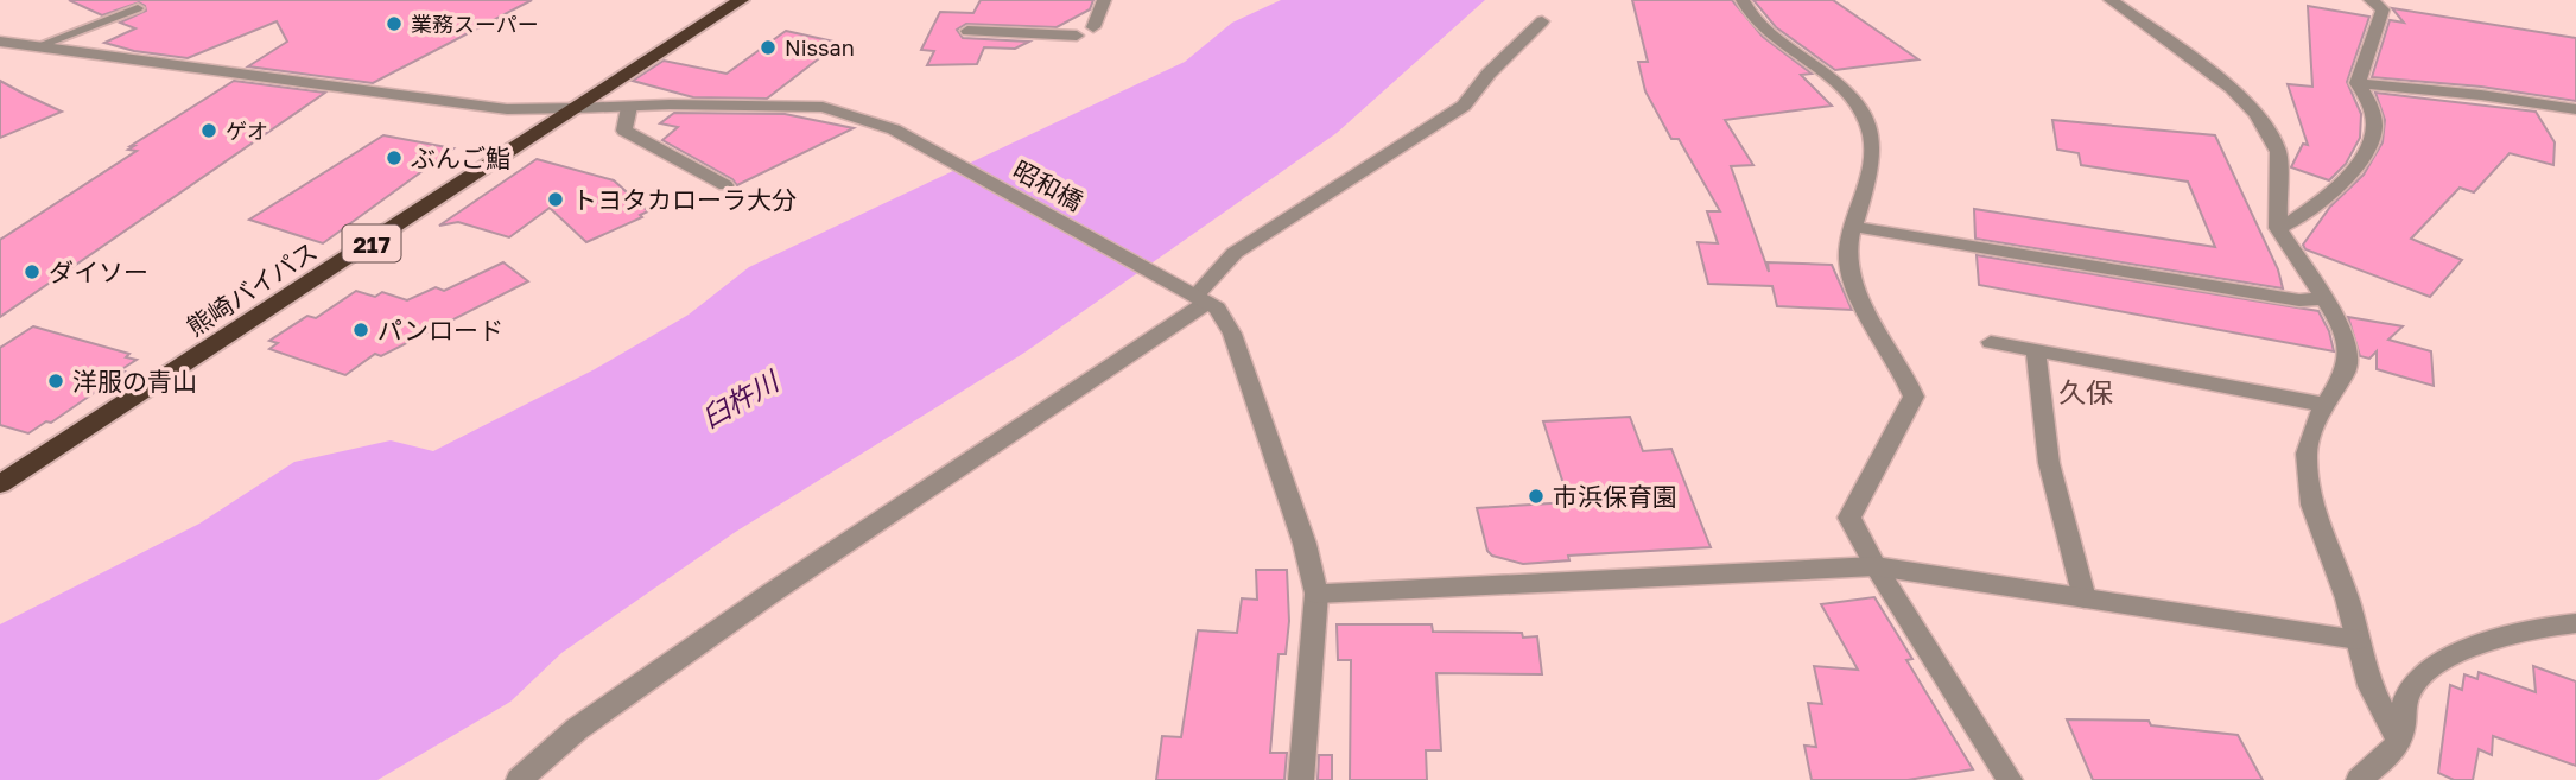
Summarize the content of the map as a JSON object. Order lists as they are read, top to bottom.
{
  "streets": {
    "highway": ["217", "熊崎バイパス"],
    "street": ["昭和橋"]
  },
  "crossings": [
    ["昭和橋", "熊崎バイパス"]
  ],
  "districts": ["久保"],
  "water": ["臼杵川"],
  "places": [
    "業務スーパー",
    "Nissan",
    "ゲオ",
    "ぶんご鮨",
    "トヨタカローラ大分",
    "ダイソー",
    "パンロード",
    "洋服の青山",
    "市浜保育園"
  ]
}
